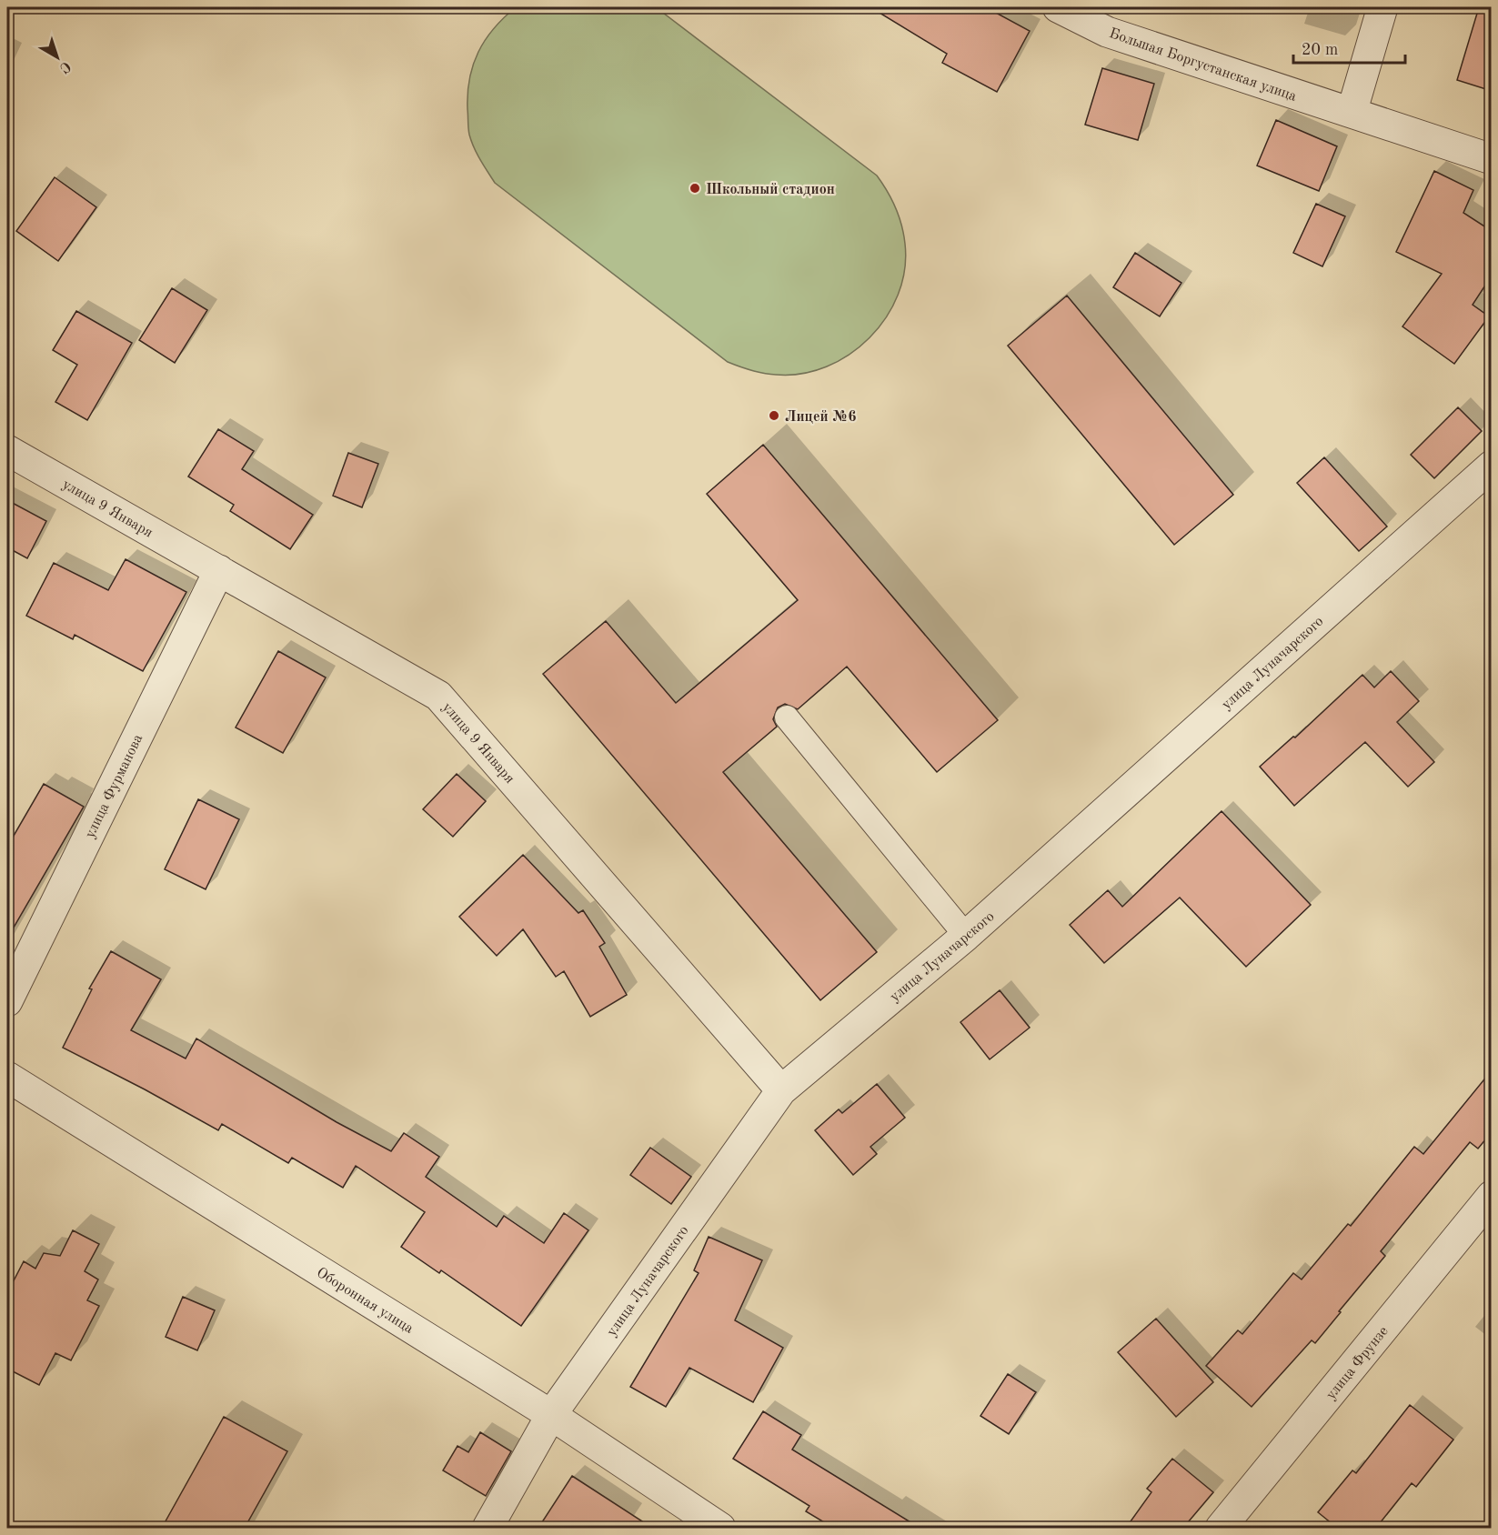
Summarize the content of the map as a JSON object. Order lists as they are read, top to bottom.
{
  "streets": {
    "street": [
      "Большая Боргустанская улица",
      "улица 9 Января",
      "улица Луначарского",
      "улица Фурманова",
      "Оборонная улица",
      "улица Фрунзе"
    ]
  },
  "crossings": [
    ["улица 9 Января", "улица Луначарского"],
    ["улица 9 Января", "улица Фурманова"],
    ["улица Луначарского", "Оборонная улица"]
  ],
  "places": ["Школьный стадион", "Лицей №6"],
  "scale_bar": "20 m",
  "north": "bottom right"
}
